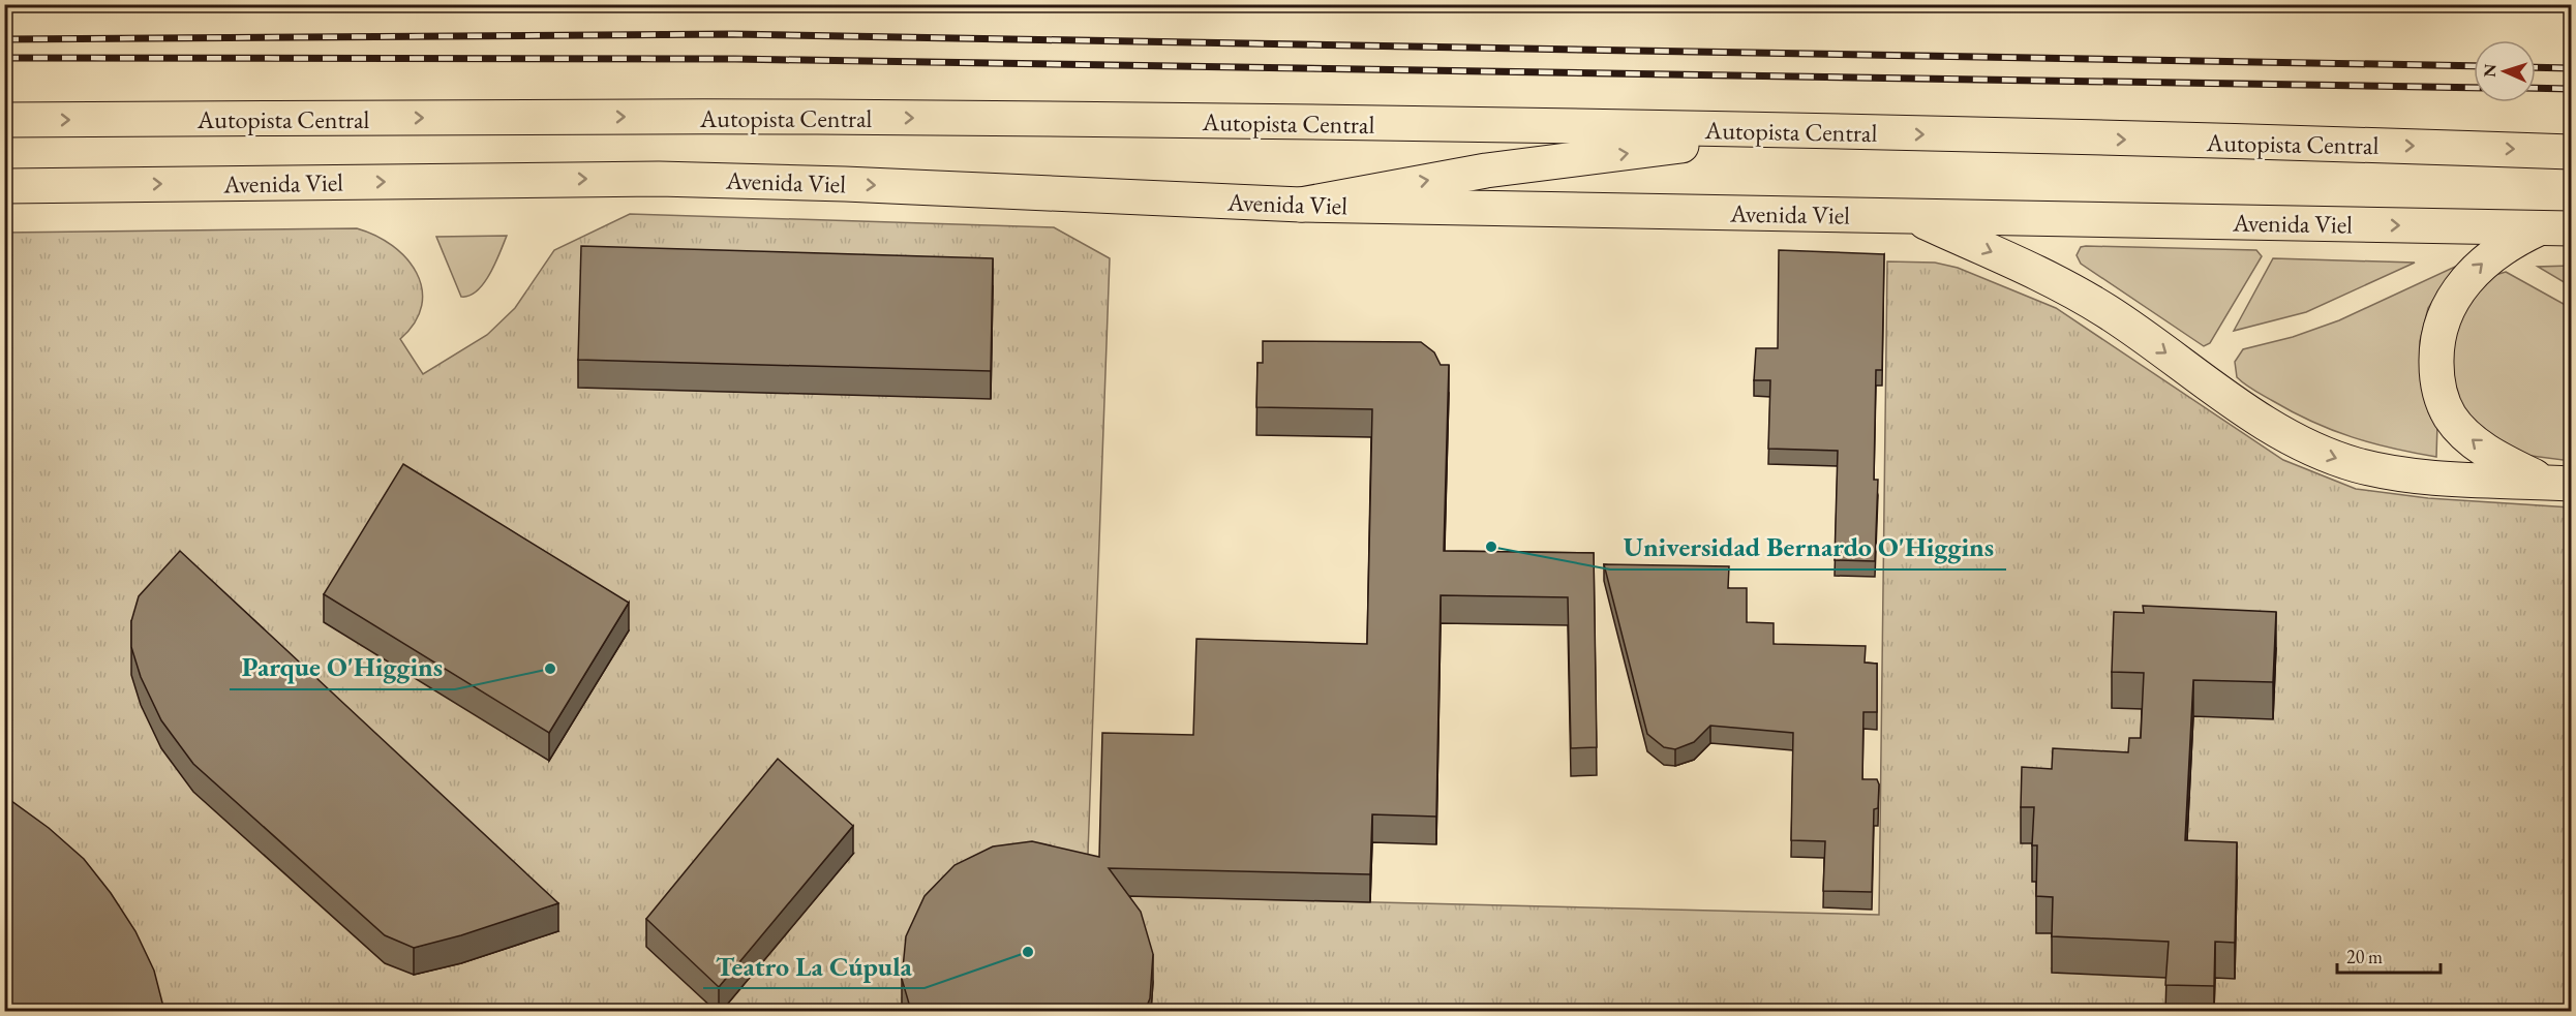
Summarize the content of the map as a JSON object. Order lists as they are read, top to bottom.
{
  "streets": {
    "main road": ["Autopista Central", "Avenida Viel"]
  },
  "places": ["Universidad Bernardo O'Higgins", "Parque O'Higgins", "Teatro La Cúpula"],
  "scale_bar": "20 m",
  "north": "left"
}
